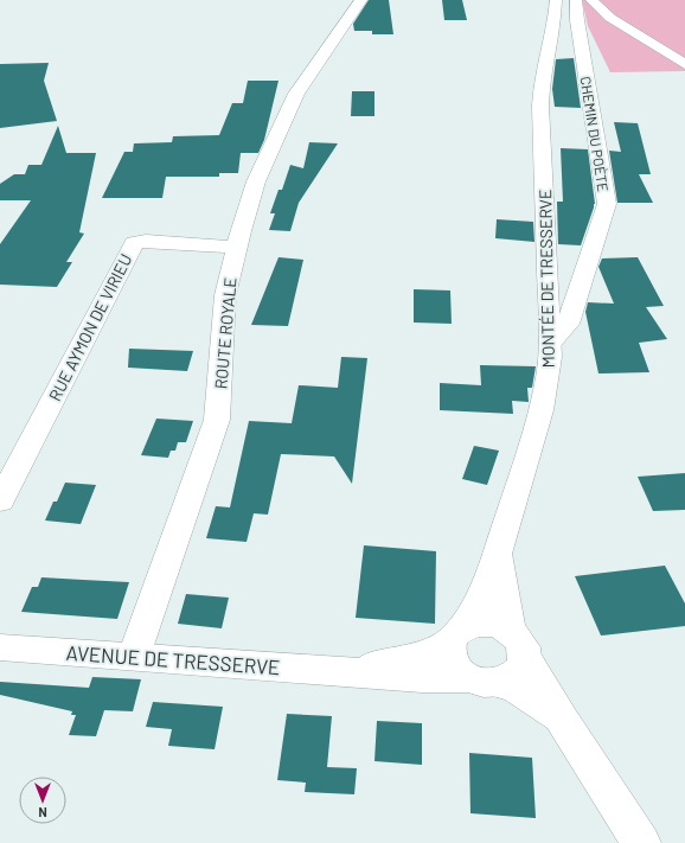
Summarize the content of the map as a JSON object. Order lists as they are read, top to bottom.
{
  "streets": {
    "street": [
      "CHEMIN DU POÈTE",
      "MONTÉE DE TRESSERVE",
      "RUE AYMON DE VIRIEU",
      "ROUTE ROYALE",
      "AVENUE DE TRESSERVE"
    ]
  },
  "crossings": [
    ["CHEMIN DU POÈTE", "MONTÉE DE TRESSERVE"],
    ["RUE AYMON DE VIRIEU", "ROUTE ROYALE"],
    ["ROUTE ROYALE", "AVENUE DE TRESSERVE"]
  ],
  "north": "bottom"
}
